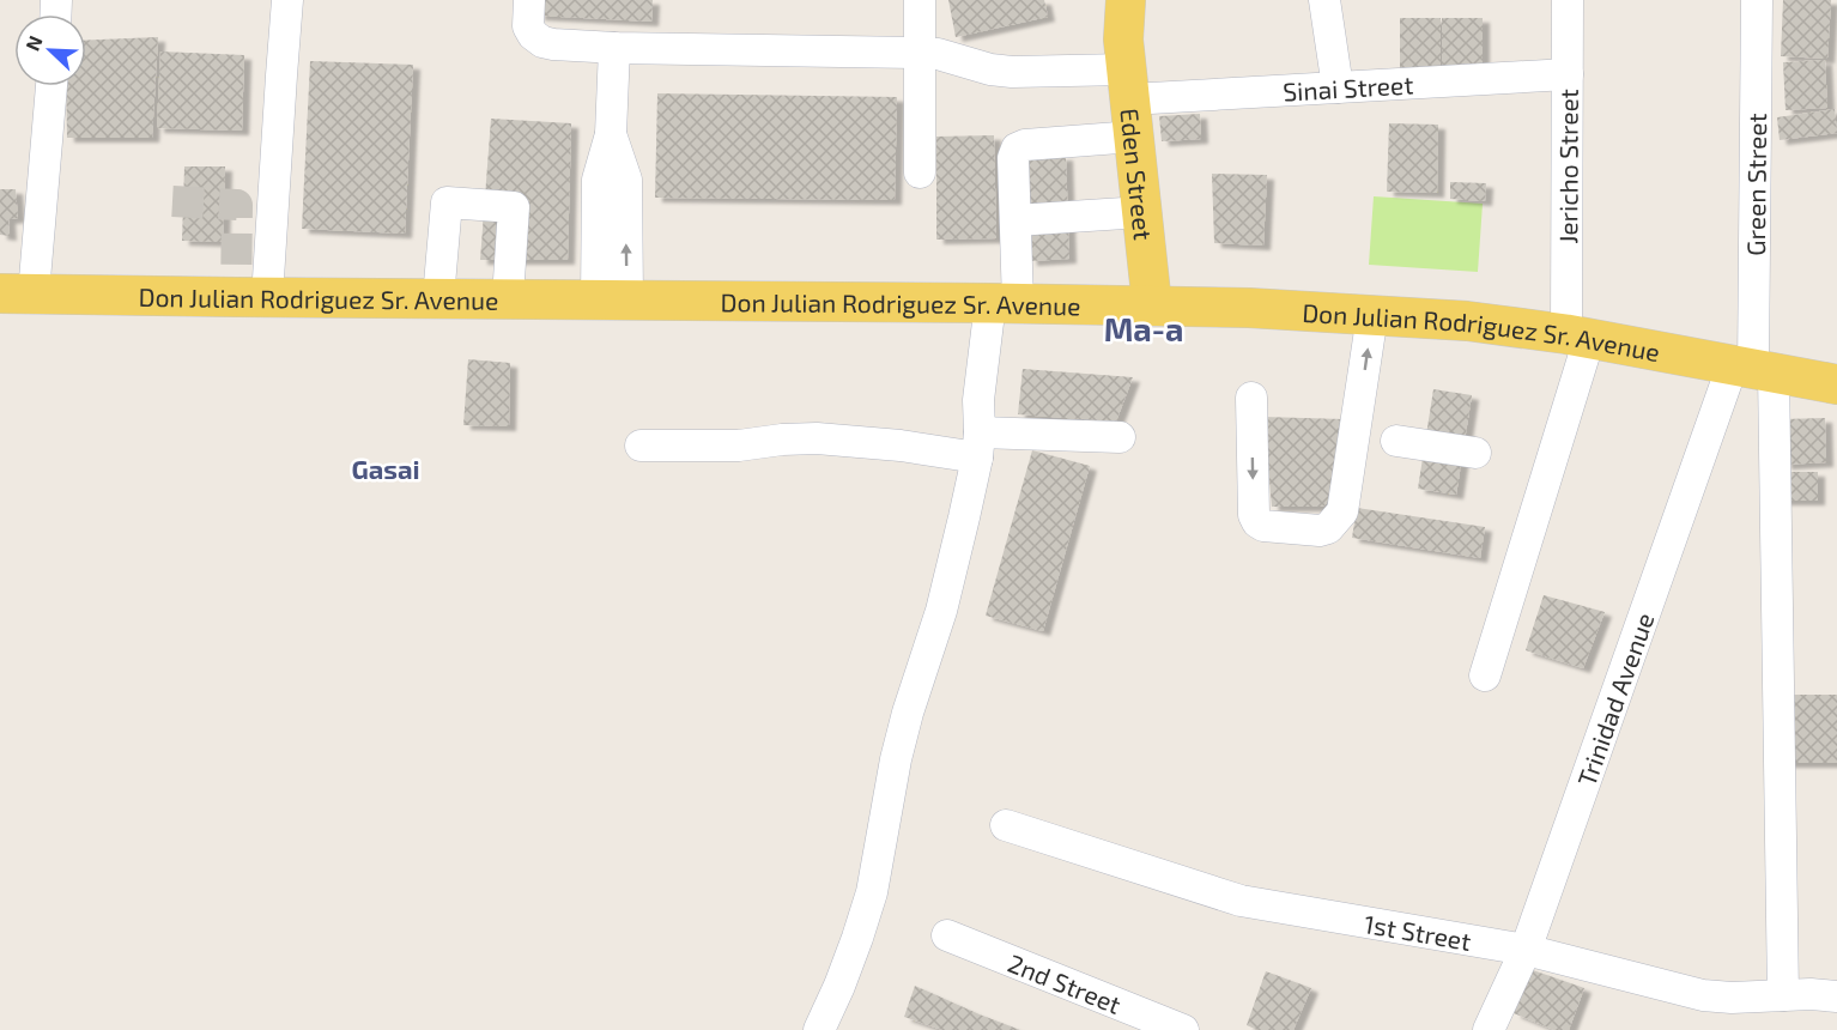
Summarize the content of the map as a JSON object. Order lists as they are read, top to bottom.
{
  "streets": {
    "main road": ["Eden Street", "Don Julian Rodriguez Sr. Avenue"],
    "street": [
      "Sinai Street",
      "Jericho Street",
      "Green Street",
      "Trinidad Avenue",
      "1st Street",
      "2nd Street"
    ]
  },
  "crossings": [
    ["Sinai Street", "Jericho Street"],
    ["Sinai Street", "Eden Street"],
    ["Jericho Street", "Don Julian Rodriguez Sr. Avenue"],
    ["Eden Street", "Don Julian Rodriguez Sr. Avenue"],
    ["Green Street", "Don Julian Rodriguez Sr. Avenue"],
    ["Green Street", "Trinidad Avenue"],
    ["Green Street", "1st Street"],
    ["Don Julian Rodriguez Sr. Avenue", "Trinidad Avenue"],
    ["Trinidad Avenue", "1st Street"]
  ],
  "districts": ["Ma-a", "Gasai"],
  "north": "top left"
}
